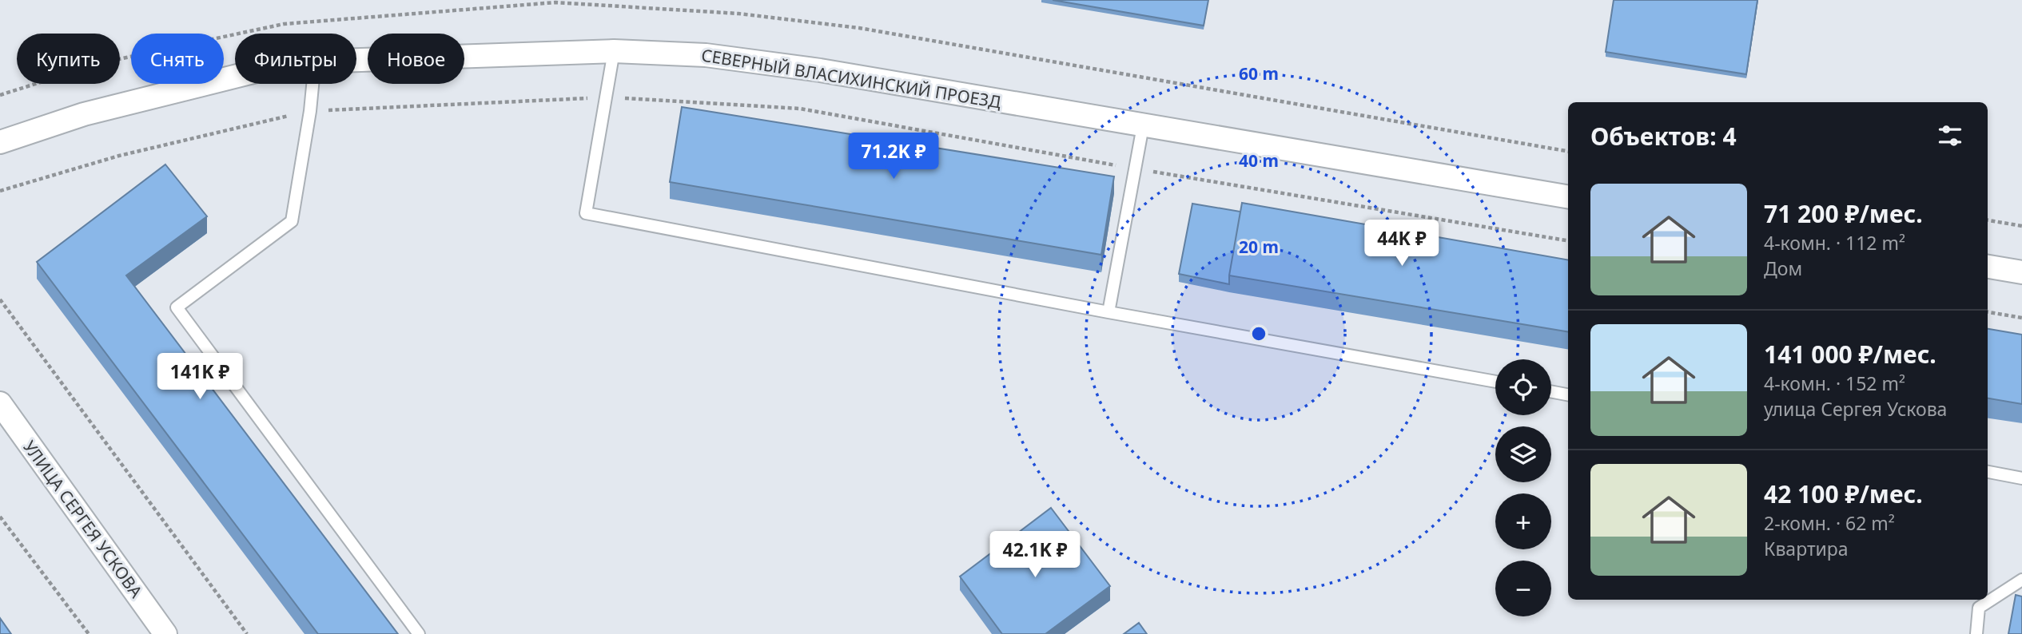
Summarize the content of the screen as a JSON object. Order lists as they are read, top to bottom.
{
  "streets": {
    "street": ["СЕВЕРНЫЙ ВЛАСИХИНСКИЙ ПРОЕЗД", "УЛИЦА СЕРГЕЯ УСКОВА"]
  },
  "page": {
    "chip": [
      "Купить",
      "Снять",
      "Фильтры",
      "Новое"
    ],
    "heading": "Объектов: 4",
    "price": [
      "71.2K ₽",
      "44K ₽",
      "141K ₽",
      "42.1K ₽"
    ],
    "list": [
      {
        "name": "71 200 ₽/мес.",
        "note": "4-комн. · 112 m² · Дом"
      },
      {
        "name": "141 000 ₽/мес.",
        "note": "4-комн. · 152 m² · улица Сергея Ускова"
      },
      {
        "name": "42 100 ₽/мес.",
        "note": "2-комн. · 62 m² · Квартира"
      }
    ],
    "map_buttons": ["+", "−"]
  },
  "rings": ["60 m", "40 m", "20 m"]
}
